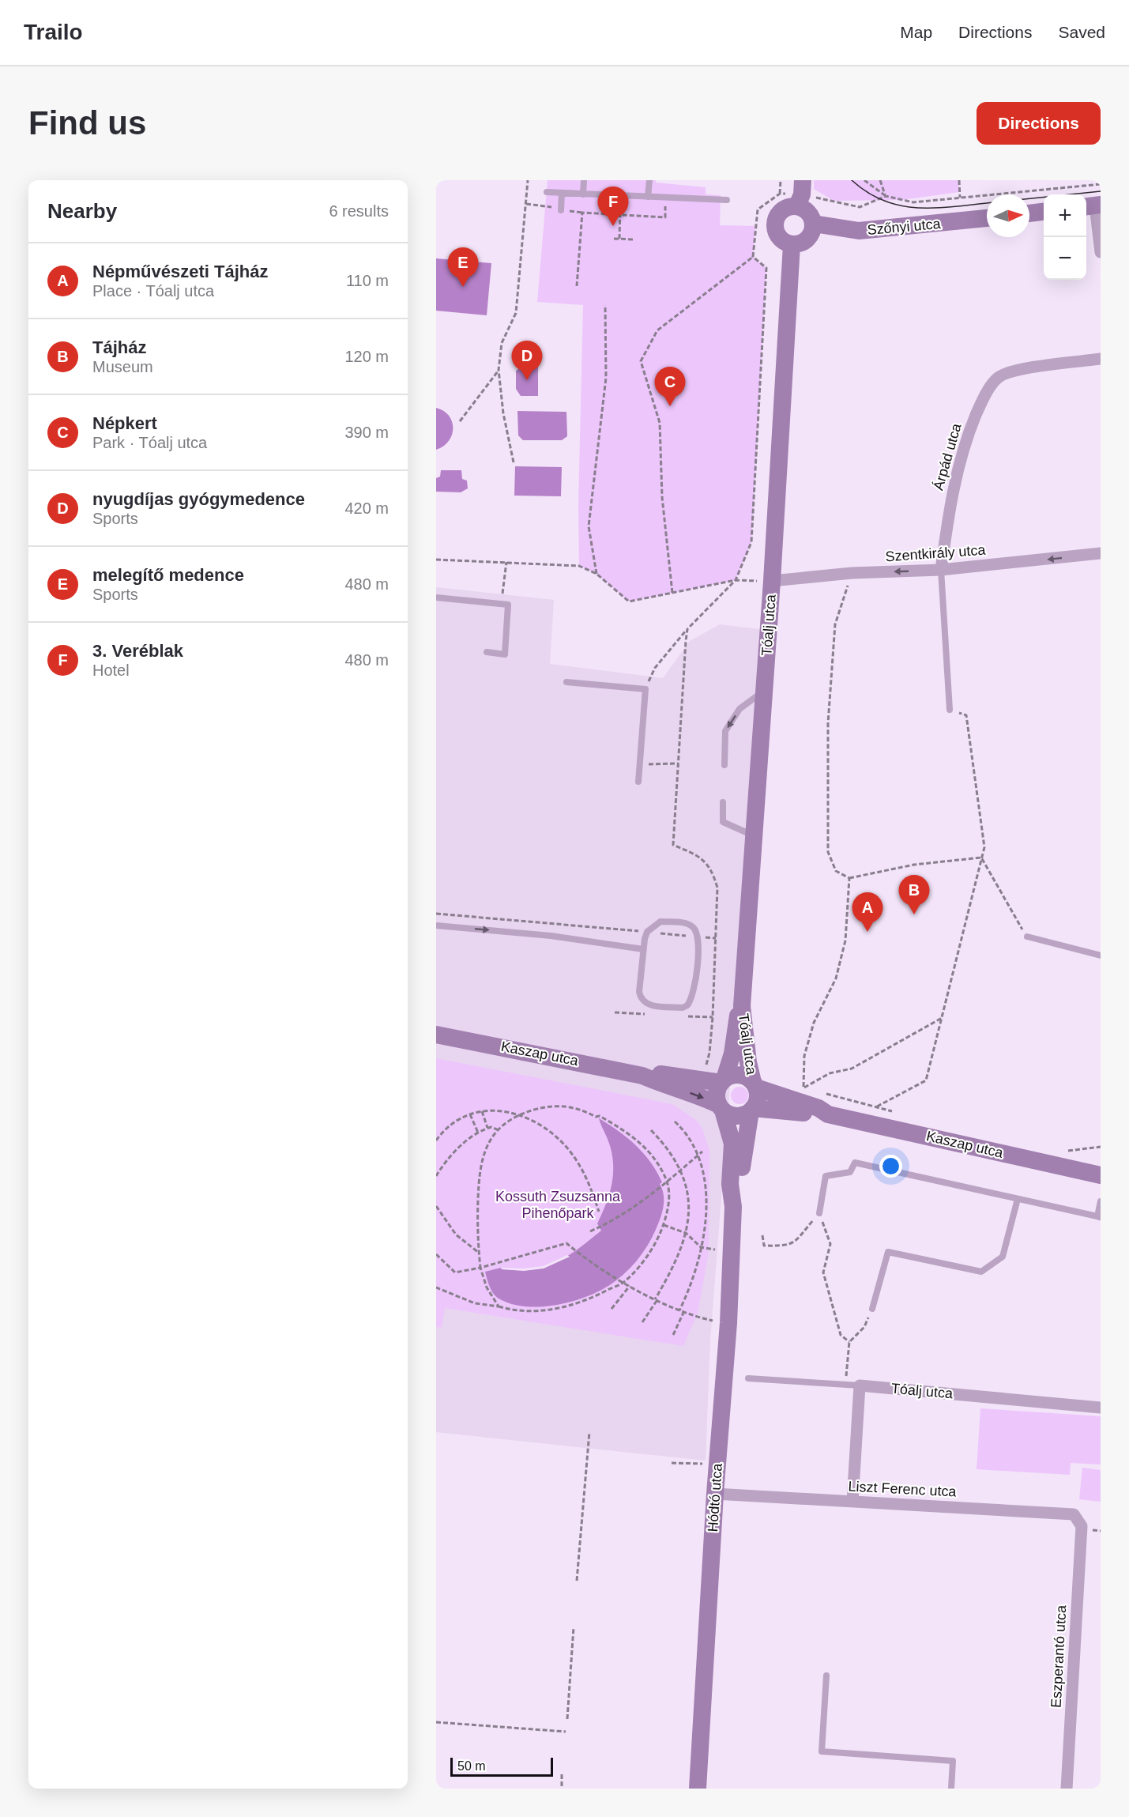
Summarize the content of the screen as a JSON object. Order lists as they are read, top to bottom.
{
  "streets": {
    "street": [
      "Szőnyi utca",
      "Árpád utca",
      "Szentkirály utca",
      "Tóalj utca",
      "Kaszap utca",
      "Liszt Ferenc utca",
      "Hódtó utca",
      "Eszperantó utca"
    ]
  },
  "crossings": [
    ["Árpád utca", "Szentkirály utca"],
    ["Szentkirály utca", "Tóalj utca"],
    ["Tóalj utca", "Kaszap utca"],
    ["Tóalj utca", "Hódtó utca"],
    ["Kaszap utca", "Hódtó utca"],
    ["Liszt Ferenc utca", "Hódtó utca"],
    ["Liszt Ferenc utca", "Eszperantó utca"]
  ],
  "one_way": ["Szentkirály utca"],
  "parks": ["Kossuth Zsuzsanna Pihenőpark"],
  "scale_bar": "50 m",
  "north": "right",
  "page": {
    "header": "Trailo",
    "nav": ["Map", "Directions", "Saved"],
    "buttons": "Directions",
    "title": "Find us",
    "heading": ["Nearby", "6 results"],
    "pins": [
      "F",
      "E",
      "D",
      "C",
      "B",
      "A"
    ],
    "map_buttons": ["+", "−"],
    "list": [
      {
        "mark": "A",
        "name": "Népművészeti Tájház",
        "note": "Place · Tóalj utca",
        "value": "110 m"
      },
      {
        "mark": "B",
        "name": "Tájház",
        "note": "Museum",
        "value": "120 m"
      },
      {
        "mark": "C",
        "name": "Népkert",
        "note": "Park · Tóalj utca",
        "value": "390 m"
      },
      {
        "mark": "D",
        "name": "nyugdíjas gyógymedence",
        "note": "Sports",
        "value": "420 m"
      },
      {
        "mark": "E",
        "name": "melegítő medence",
        "note": "Sports",
        "value": "480 m"
      },
      {
        "mark": "F",
        "name": "3. Veréblak",
        "note": "Hotel",
        "value": "480 m"
      }
    ],
    "scale": "50 m"
  }
}
